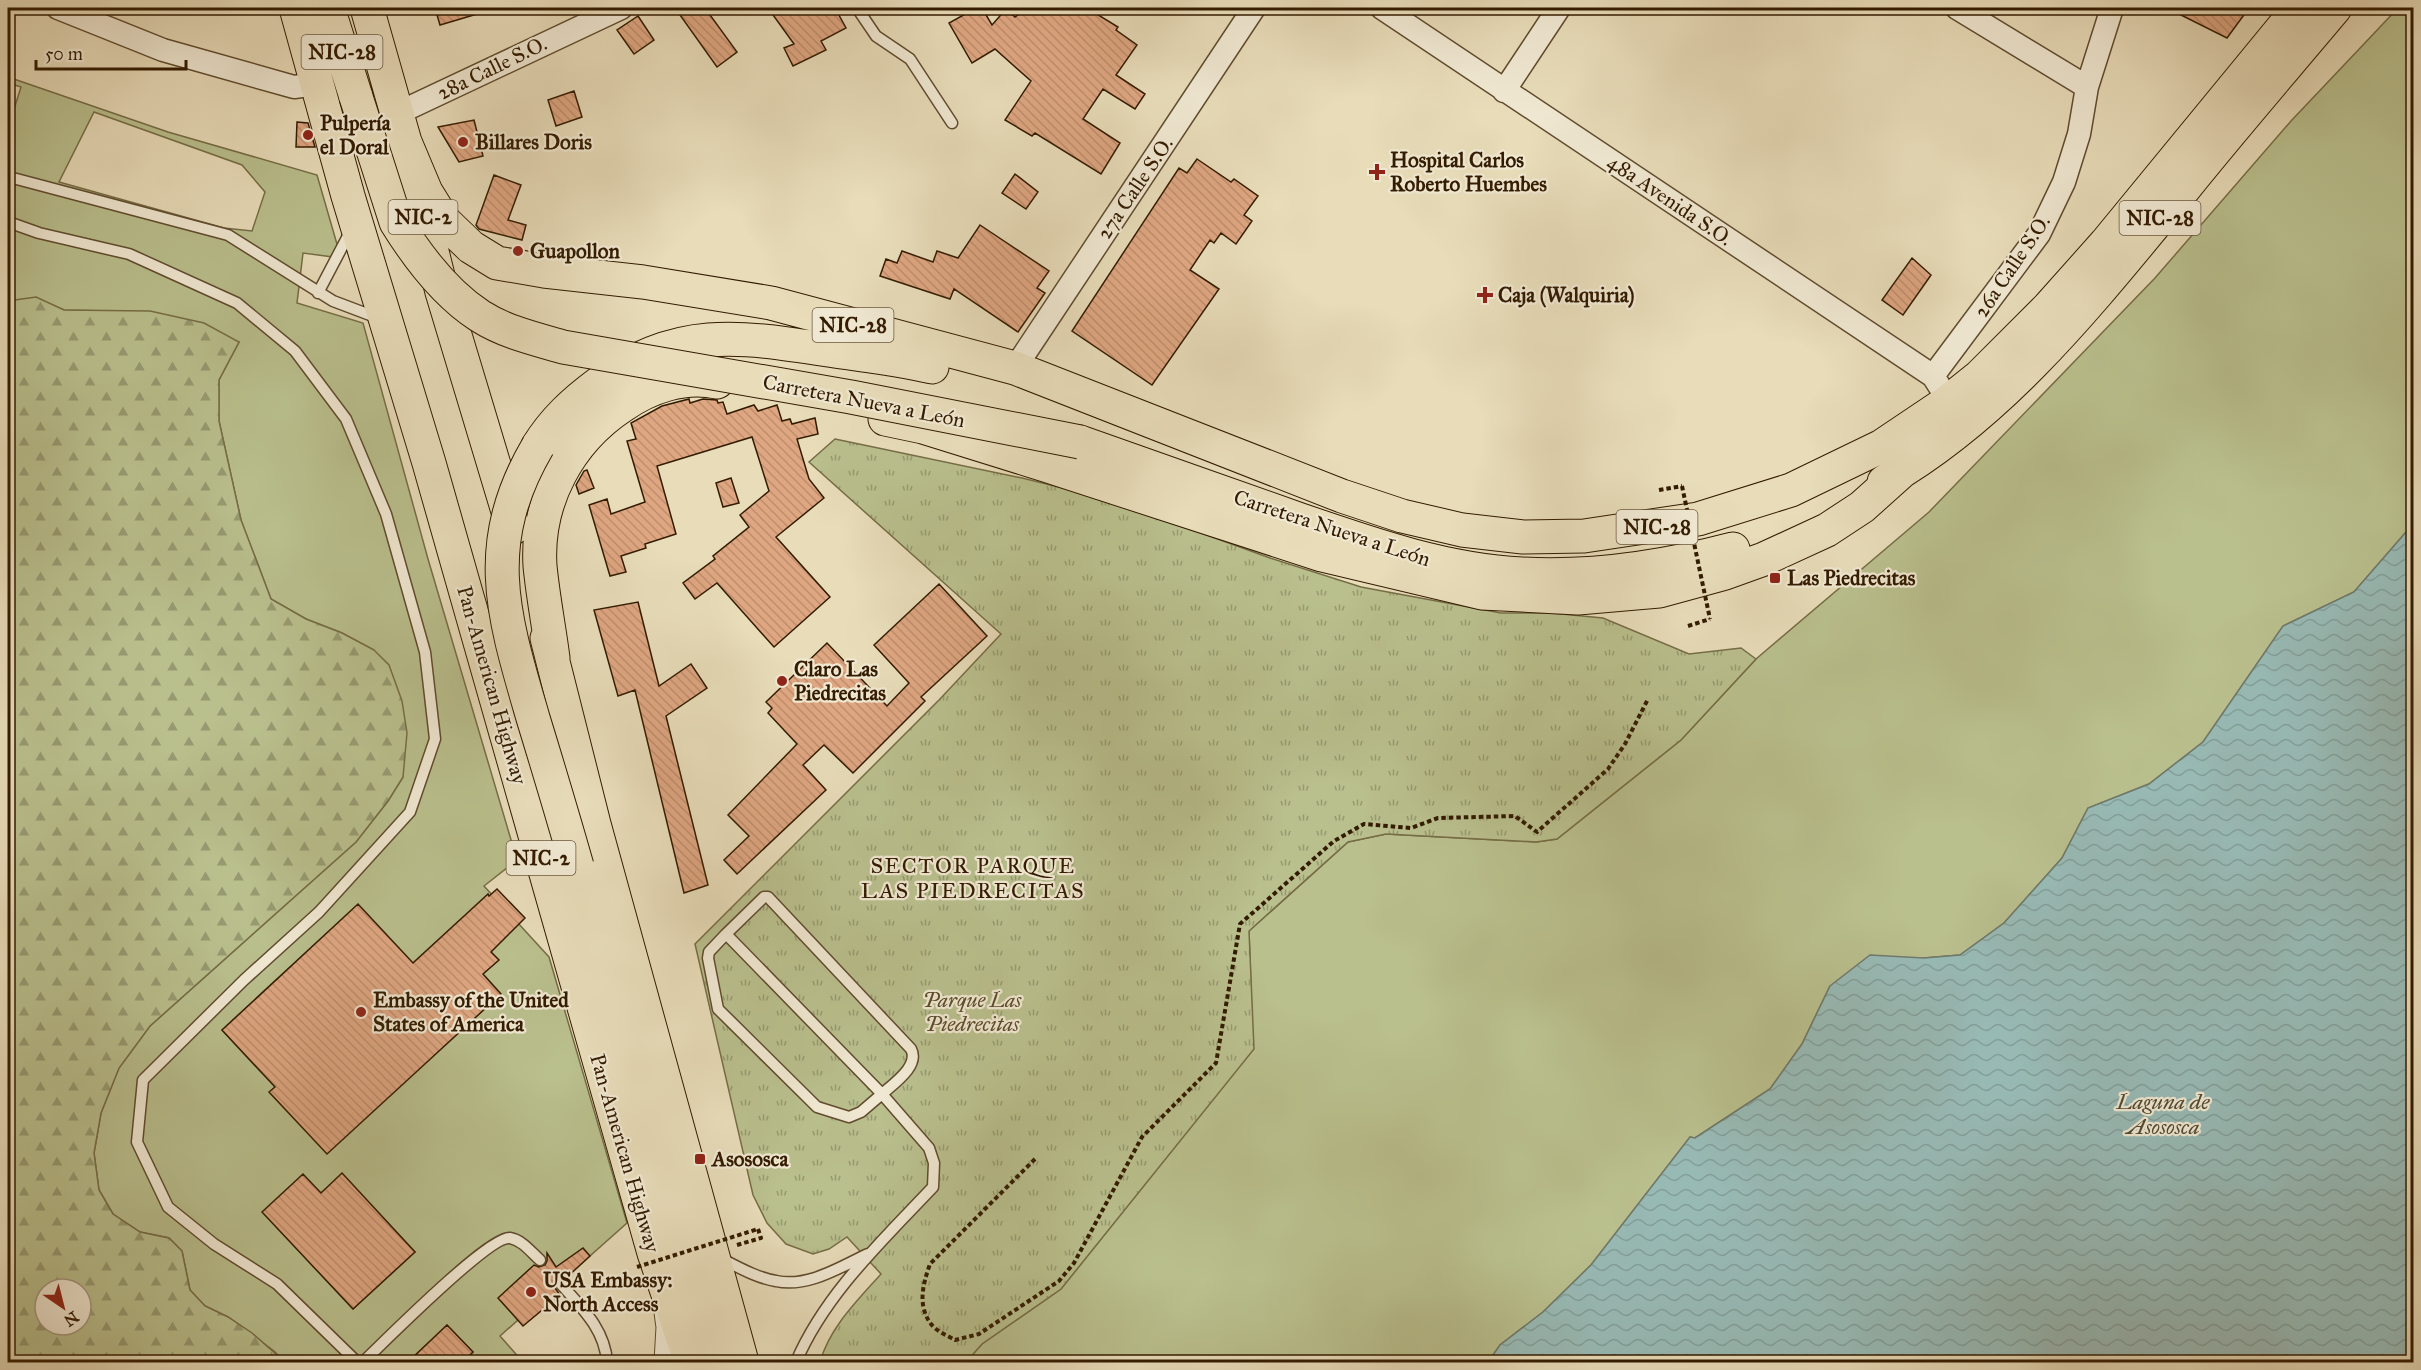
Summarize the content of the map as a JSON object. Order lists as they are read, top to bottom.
{
  "streets": {
    "highway": [
      "NIC-28",
      "NIC-2",
      "Carretera Nueva a León",
      "Pan-American Highway"
    ],
    "street": [
      "28a Calle S.O.",
      "27a Calle S.O.",
      "48a Avenida S.O.",
      "26a Calle S.O."
    ]
  },
  "crossings": [
    ["28a Calle S.O.", "NIC-2"],
    ["28a Calle S.O.", "Carretera Nueva a León"],
    ["27a Calle S.O.", "Carretera Nueva a León"],
    ["48a Avenida S.O.", "26a Calle S.O."],
    ["48a Avenida S.O.", "Carretera Nueva a León"],
    ["NIC-2", "Carretera Nueva a León"],
    ["26a Calle S.O.", "Carretera Nueva a León"]
  ],
  "districts": ["SECTOR PARQUE LAS PIEDRECITAS"],
  "water": ["Laguna de Asososca"],
  "parks": ["Parque Las Piedrecitas"],
  "places": {
    "other": [
      "Pulpería el Doral",
      "Billares Doris",
      "Guapollon",
      "Claro Las Piedrecitas",
      "Embassy of the United States of America",
      "USA Embassy: North Access"
    ],
    "health": ["Hospital Carlos Roberto Huembes", "Caja (Walquiria)"],
    "transit": ["Las Piedrecitas", "Asososca"]
  },
  "scale_bar": "50 m",
  "north": "bottom right"
}
